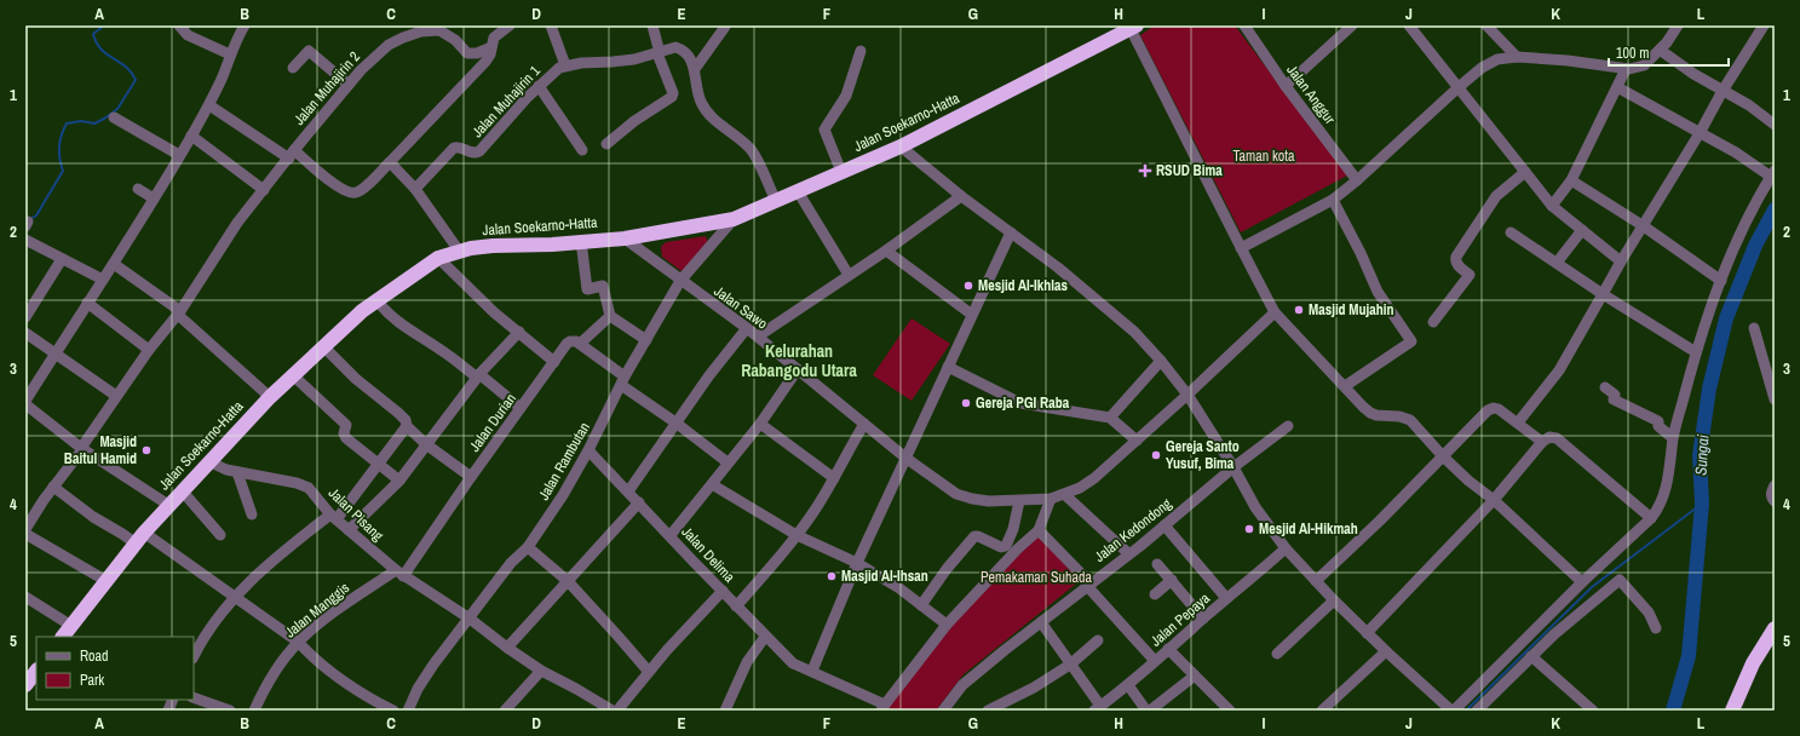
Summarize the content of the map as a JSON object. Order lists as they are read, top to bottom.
{
  "streets": {
    "highway": ["Jalan Soekarno-Hatta"],
    "street": [
      "Jalan Muhajirin 2",
      "Jalan Anggur",
      "Jalan Muhajirin 1",
      "Jalan Sawo",
      "Jalan Durian",
      "Jalan Rambutan",
      "Jalan Pisang",
      "Jalan Kedondong",
      "Jalan Delima",
      "Jalan Manggis",
      "Jalan Pepaya"
    ]
  },
  "crossings": [
    ["Jalan Soekarno-Hatta", "Jalan Sawo"],
    ["Jalan Soekarno-Hatta", "Jalan Rambutan"],
    ["Jalan Soekarno-Hatta", "Jalan Pisang"],
    ["Jalan Sawo", "Jalan Rambutan"],
    ["Jalan Durian", "Jalan Pisang"],
    ["Jalan Durian", "Jalan Manggis"],
    ["Jalan Rambutan", "Jalan Pisang"],
    ["Jalan Rambutan", "Jalan Delima"],
    ["Jalan Pisang", "Jalan Manggis"]
  ],
  "districts": ["Kelurahan Rabangodu Utara"],
  "water": ["Sungai"],
  "parks": ["Taman kota", "Pemakaman Suhada"],
  "places": {
    "health": ["RSUD Bima"],
    "other": [
      "Mesjid Al-Ikhlas",
      "Masjid Mujahin",
      "Gereja PGI Raba",
      "Masjid Baitul Hamid",
      "Gereja Santo Yusuf, Bima",
      "Mesjid Al-Hikmah",
      "Masjid Al-Ihsan"
    ]
  },
  "legend": ["Road", "Park"],
  "scale_bar": "100 m",
  "grid": {
    "columns": [
      "A",
      "B",
      "C",
      "D",
      "E",
      "F",
      "G",
      "H",
      "I",
      "J",
      "K",
      "L"
    ],
    "rows": [
      "1",
      "2",
      "3",
      "4",
      "5"
    ]
  }
}
